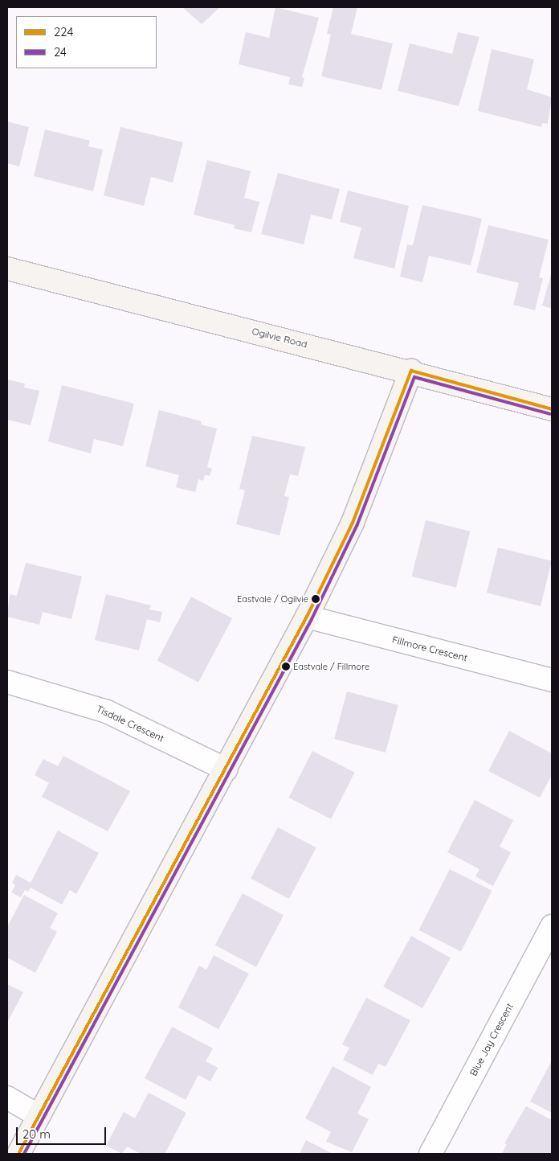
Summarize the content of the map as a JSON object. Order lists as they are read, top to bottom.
{
  "streets": {
    "street": [
      "Ogilvie Road",
      "Fillmore Crescent",
      "Tisdale Crescent",
      "Blue Jay Crescent"
    ]
  },
  "places": ["Eastvale / Ogilvie", "Eastvale / Fillmore"],
  "lines": ["transit line 224", "transit line 24"],
  "legend": ["224", "24"],
  "scale_bar": "20 m"
}
